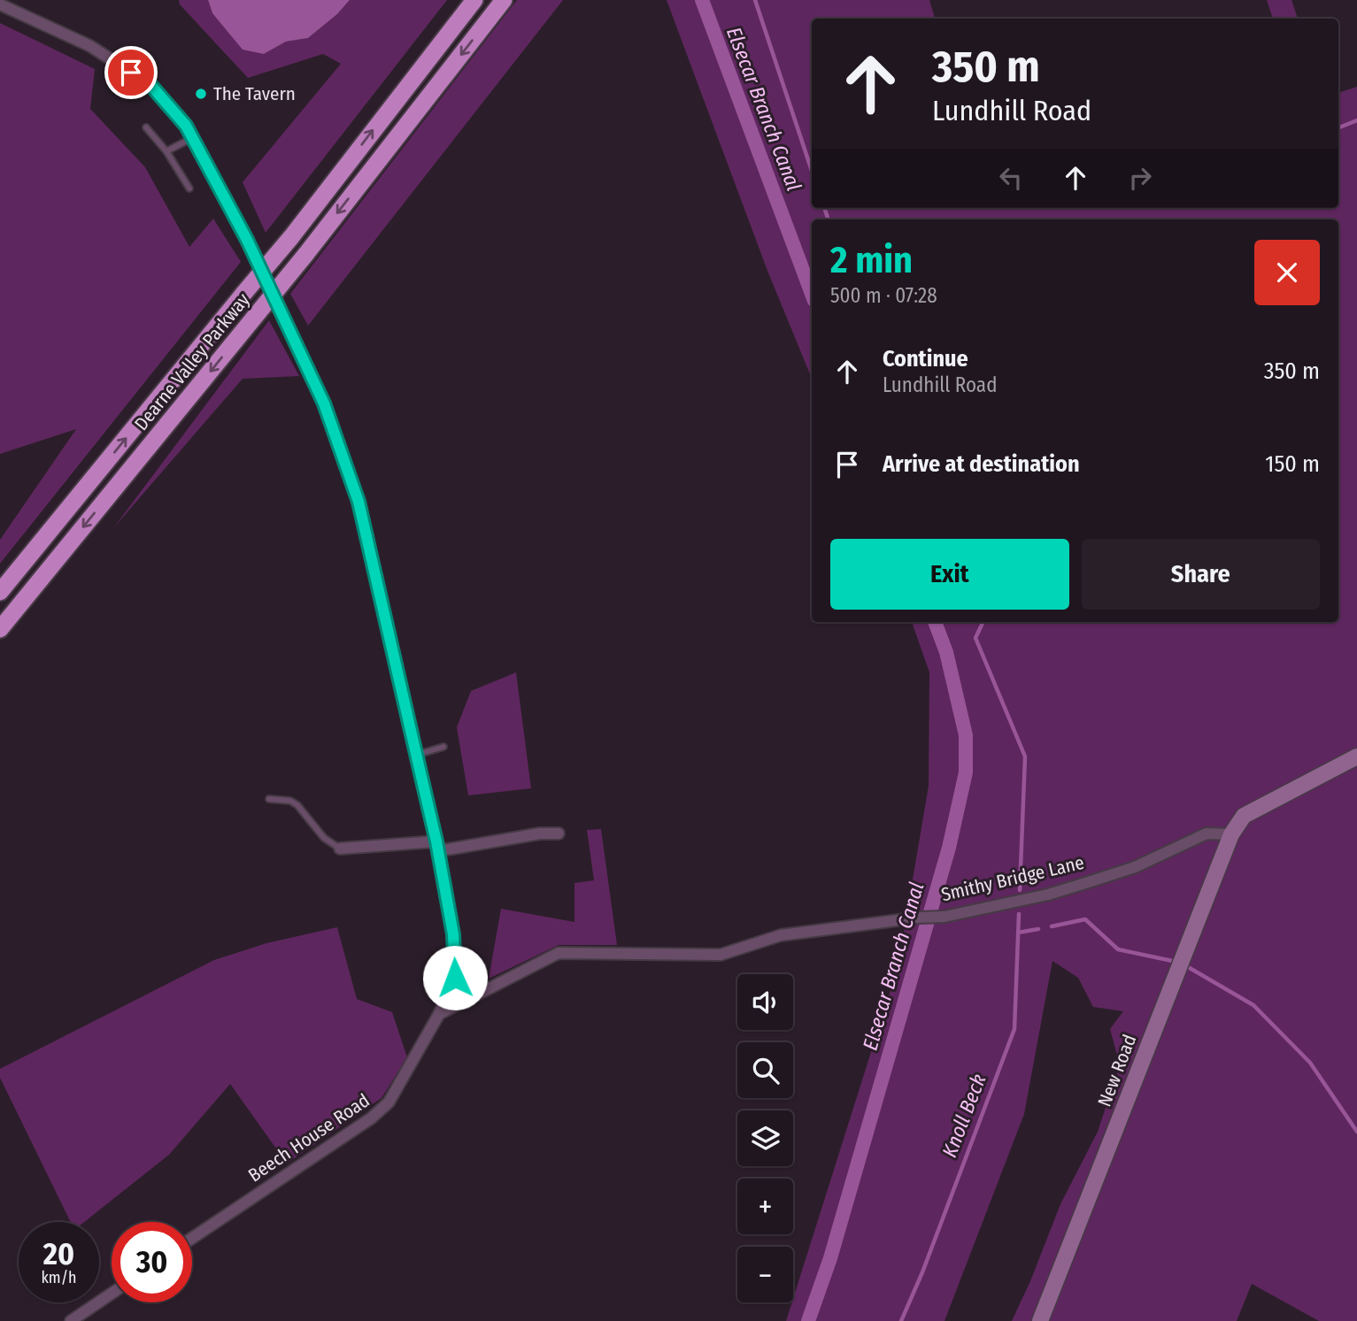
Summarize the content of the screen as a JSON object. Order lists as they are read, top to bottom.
{
  "streets": {
    "highway": ["Dearne Valley Parkway"],
    "main road": ["New Road"],
    "street": ["Smithy Bridge Lane", "Beech House Road"]
  },
  "crossings": [
    ["Smithy Bridge Lane", "New Road"],
    ["Smithy Bridge Lane", "Beech House Road"]
  ],
  "water": ["Elsecar Branch Canal", "Knoll Beck"],
  "places": ["The Tavern"],
  "page": {
    "turn": ["350 m", "Lundhill Road"],
    "heading": ["2 min", "500 m · 07:28"],
    "list": [
      {
        "name": "Continue",
        "note": "Lundhill Road",
        "value": "350 m"
      },
      {
        "name": "Arrive at destination",
        "value": "150 m"
      }
    ],
    "buttons": ["Exit", "Share"],
    "map_buttons": ["+", "−"],
    "speed": "20 km/h",
    "limit": "30"
  }
}
